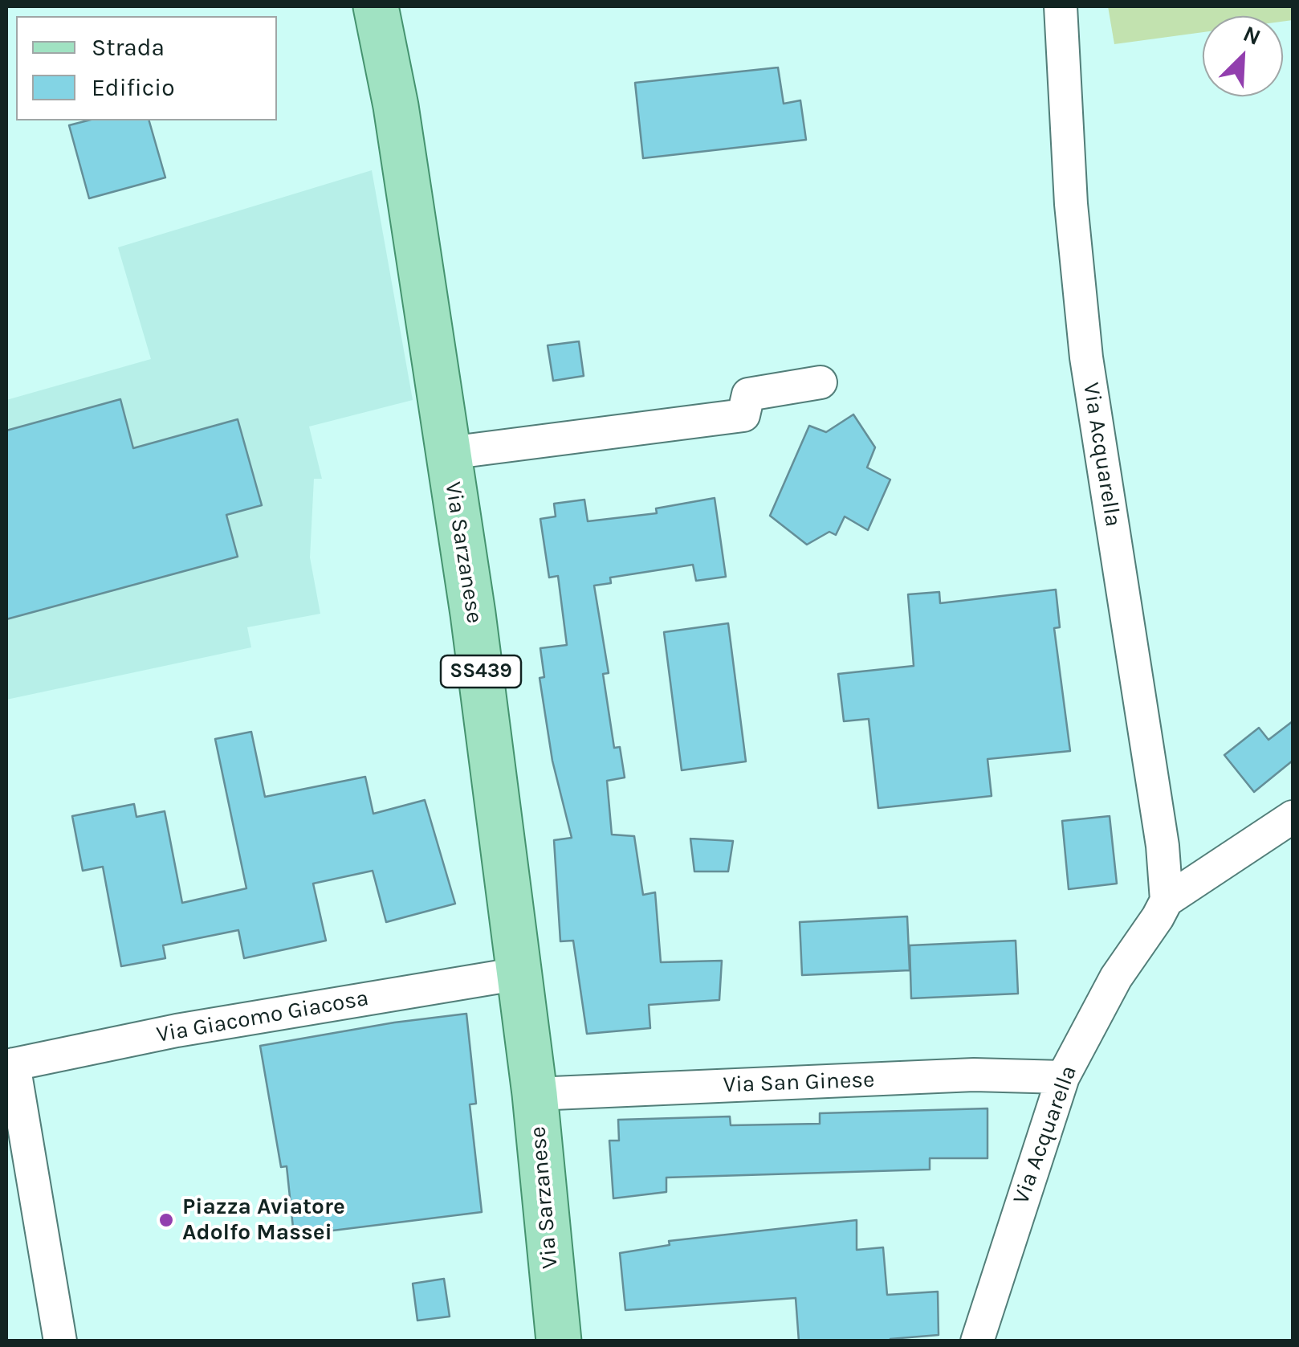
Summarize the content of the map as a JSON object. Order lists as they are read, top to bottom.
{
  "streets": {
    "main road": ["Via Sarzanese", "SS439"],
    "street": ["Via Acquarella", "Via Giacomo Giacosa", "Via San Ginese"]
  },
  "crossings": [
    ["Via Acquarella", "Via San Ginese"],
    ["Via Sarzanese", "Via Giacomo Giacosa"],
    ["Via Sarzanese", "Via San Ginese"]
  ],
  "places": ["Piazza Aviatore Adolfo Massei"],
  "legend": ["Strada", "Edificio"],
  "north": "top right"
}
